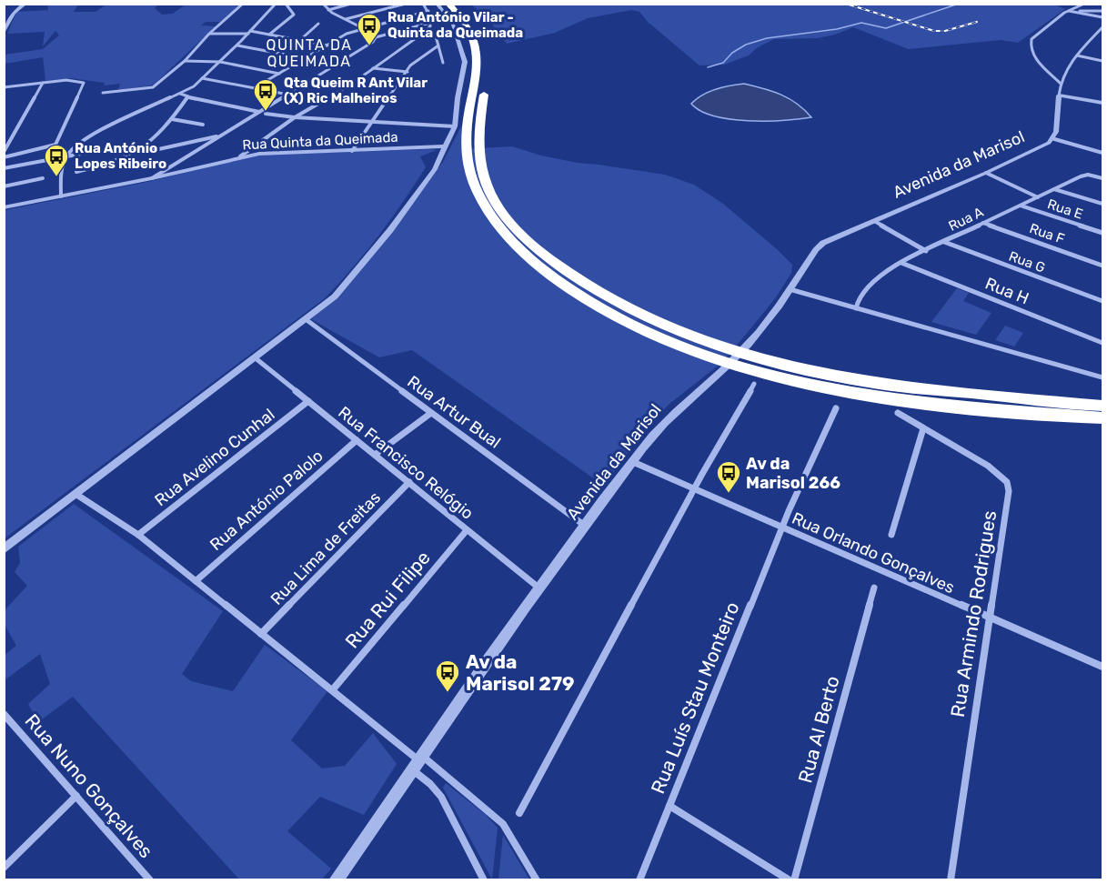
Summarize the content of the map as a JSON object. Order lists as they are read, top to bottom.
{
  "streets": {
    "street": [
      "Rua Quinta da Queimada",
      "Avenida da Marisol",
      "Rua E",
      "Rua A",
      "Rua F",
      "Rua G",
      "Rua H",
      "Rua Artur Bual",
      "Rua Avelino Cunhal",
      "Rua Francisco Relógio",
      "Rua António Palolo",
      "Rua Lima de Freitas",
      "Rua Orlando Gonçalves",
      "Rua Rui Filipe",
      "Rua Armindo Rodrigues",
      "Rua Luís Stau Monteiro",
      "Rua Al Berto",
      "Rua Nuno Gonçalves"
    ]
  },
  "crossings": [
    ["Avenida da Marisol", "Rua Artur Bual"],
    ["Avenida da Marisol", "Rua Francisco Relógio"],
    ["Avenida da Marisol", "Rua Orlando Gonçalves"],
    ["Rua E", "Rua A"],
    ["Rua A", "Rua F"],
    ["Rua A", "Rua G"],
    ["Rua A", "Rua H"],
    ["Rua Avelino Cunhal", "Rua Francisco Relógio"],
    ["Rua Francisco Relógio", "Rua António Palolo"],
    ["Rua Francisco Relógio", "Rua Lima de Freitas"],
    ["Rua Francisco Relógio", "Rua Rui Filipe"],
    ["Rua Orlando Gonçalves", "Rua Armindo Rodrigues"],
    ["Rua Orlando Gonçalves", "Rua Luís Stau Monteiro"]
  ],
  "districts": ["QUINTA DA QUEIMADA"],
  "places": {
    "bus stop": [
      "Rua António Vilar - Quinta da Queimada",
      "Qta Queim R Ant Vilar (X) Ric Malheiros",
      "Rua António Lopes Ribeiro",
      "Av da Marisol 266",
      "Av da Marisol 279"
    ]
  }
}
